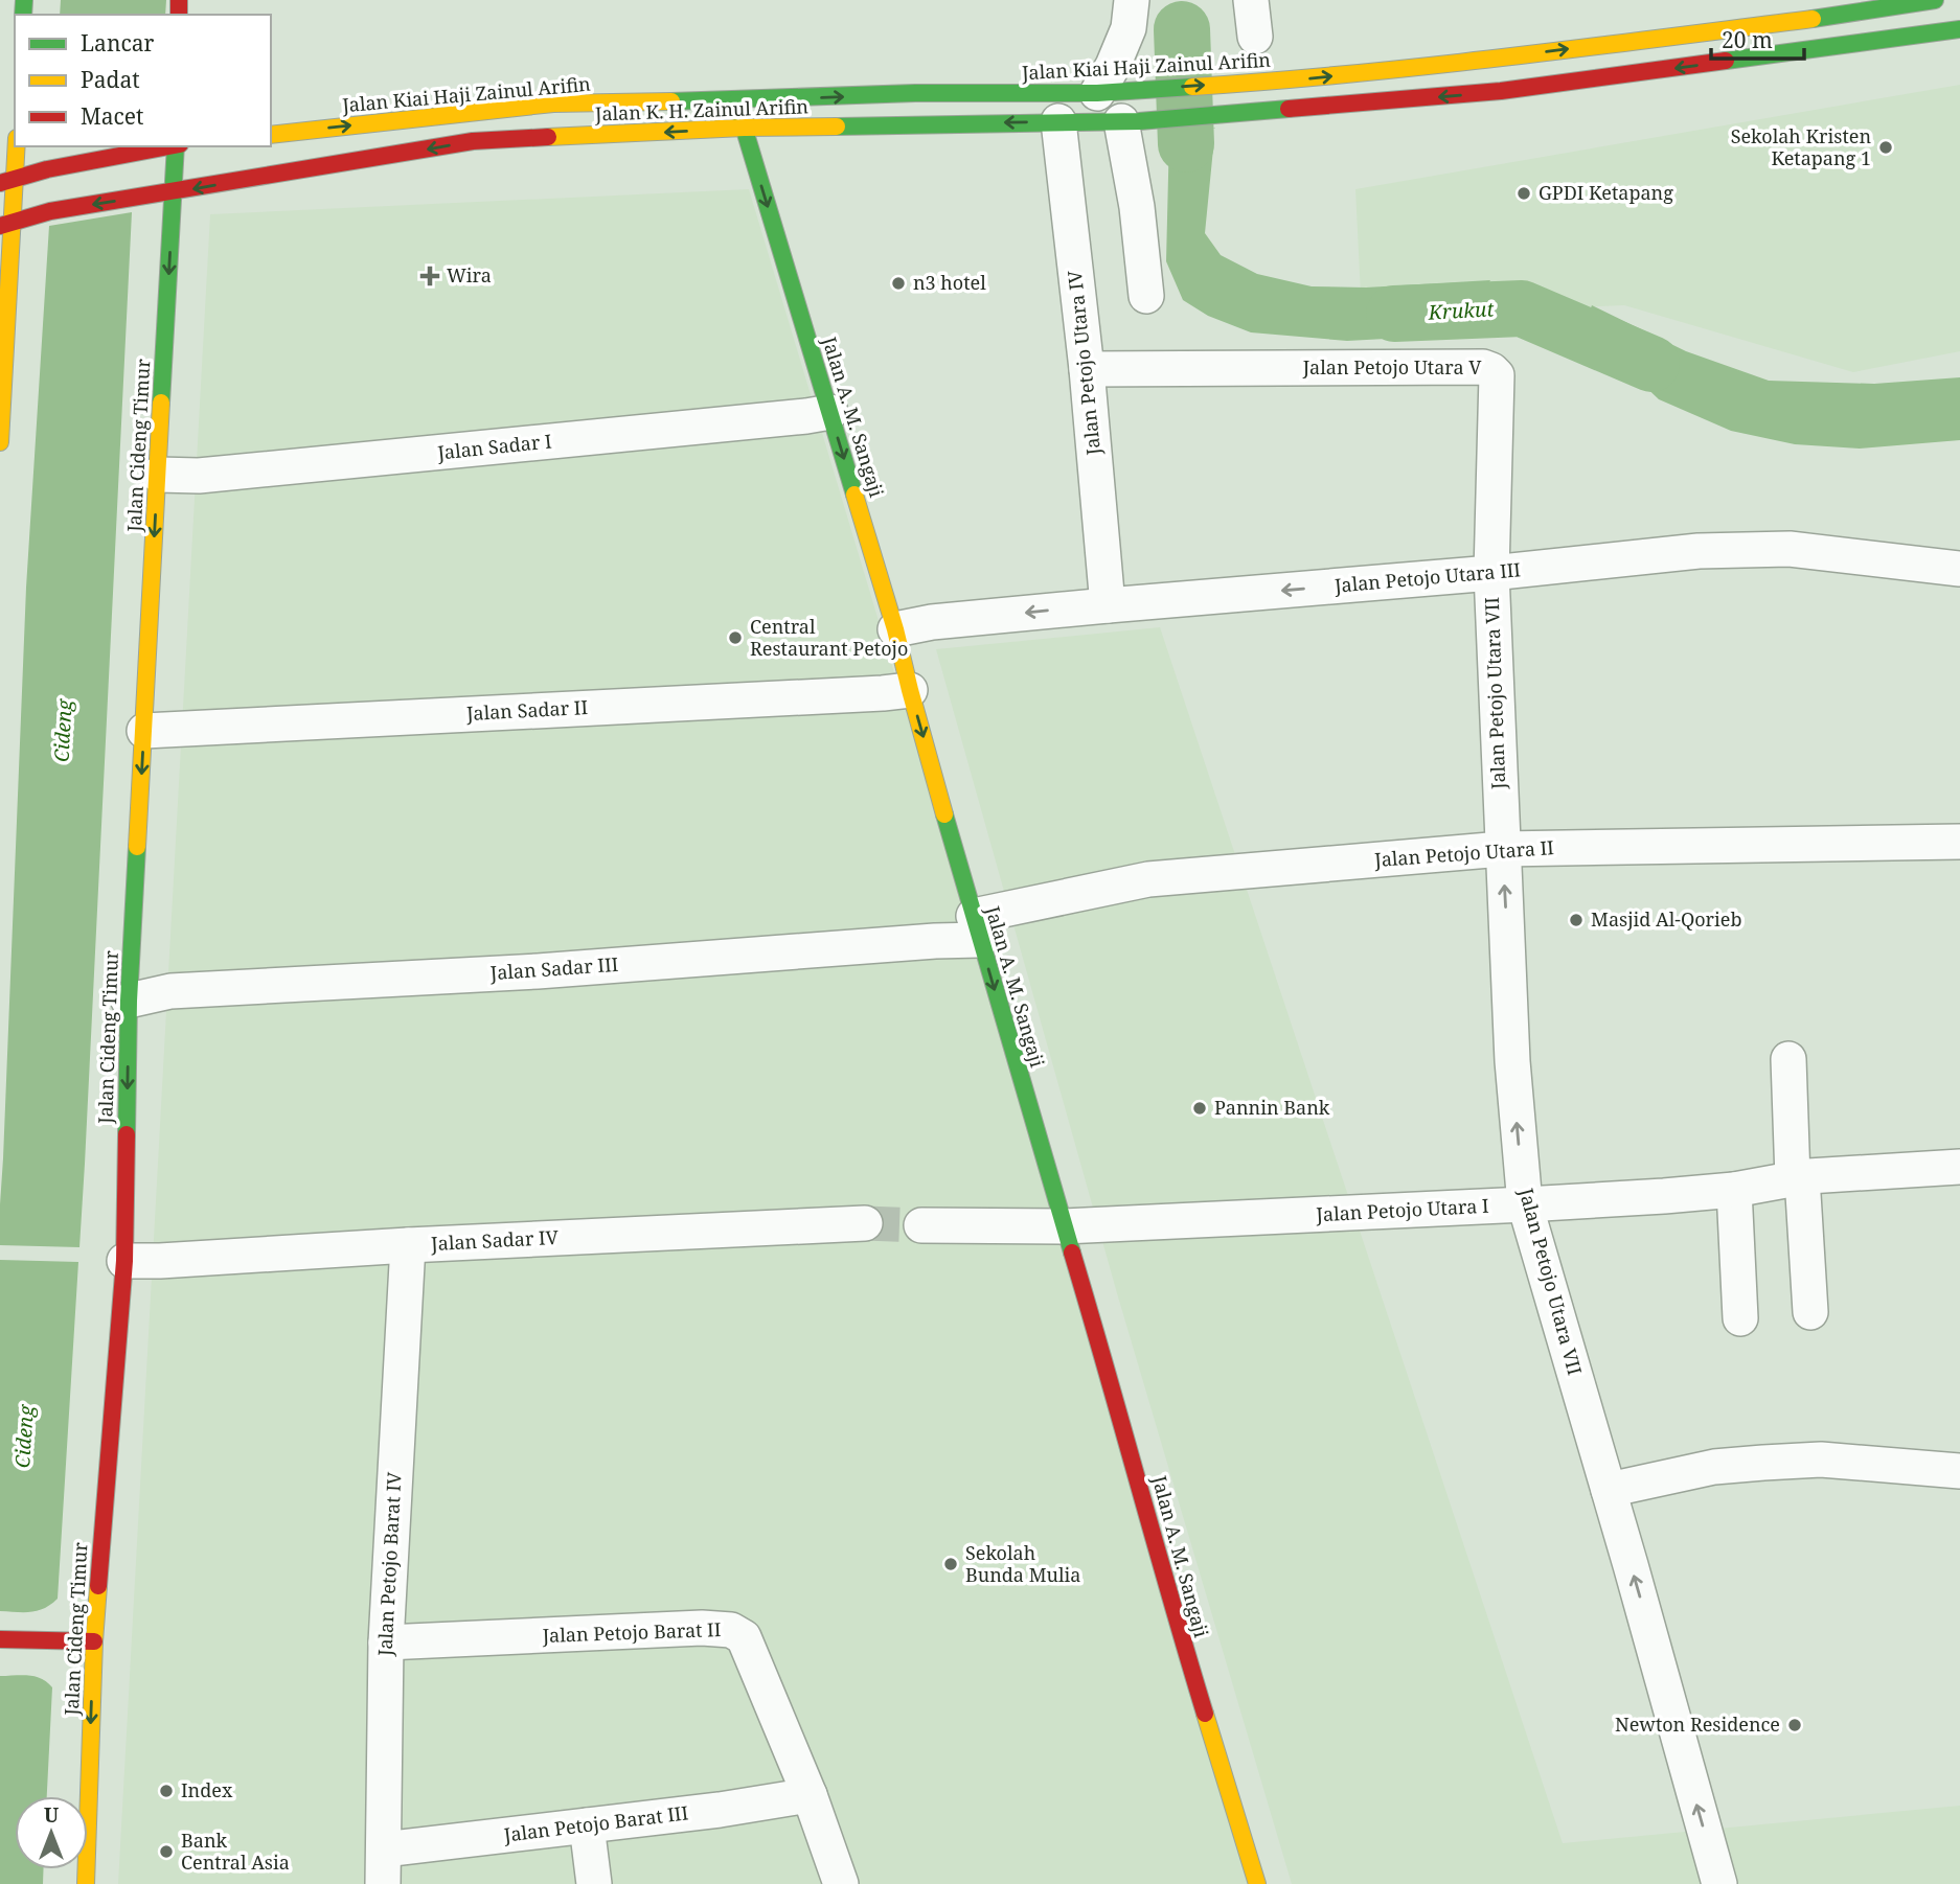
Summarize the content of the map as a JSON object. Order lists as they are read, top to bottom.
{
  "streets": {
    "street": [
      "Jalan Kiai Haji Zainul Arifin",
      "Jalan K. H. Zainul Arifin",
      "Jalan Petojo Utara IV",
      "Jalan Petojo Utara V",
      "Jalan A. M. Sangaji",
      "Jalan Cideng Timur",
      "Jalan Sadar I",
      "Jalan Petojo Utara III",
      "Jalan Petojo Utara VII",
      "Jalan Sadar II",
      "Jalan Petojo Utara II",
      "Jalan Sadar III",
      "Jalan Petojo Utara I",
      "Jalan Sadar IV",
      "Jalan Petojo Barat IV",
      "Jalan Petojo Barat II",
      "Jalan Petojo Barat III"
    ]
  },
  "crossings": [
    ["Jalan Kiai Haji Zainul Arifin", "Jalan A. M. Sangaji"],
    ["Jalan K. H. Zainul Arifin", "Jalan Petojo Utara IV"],
    ["Jalan K. H. Zainul Arifin", "Jalan A. M. Sangaji"],
    ["Jalan K. H. Zainul Arifin", "Jalan Cideng Timur"],
    ["Jalan Petojo Utara IV", "Jalan Petojo Utara V"],
    ["Jalan Petojo Utara IV", "Jalan Petojo Utara III"],
    ["Jalan Petojo Utara V", "Jalan Petojo Utara III"],
    ["Jalan Petojo Utara V", "Jalan Petojo Utara VII"],
    ["Jalan A. M. Sangaji", "Jalan Sadar I"],
    ["Jalan A. M. Sangaji", "Jalan Petojo Utara III"],
    ["Jalan A. M. Sangaji", "Jalan Sadar II"],
    ["Jalan A. M. Sangaji", "Jalan Petojo Utara II"],
    ["Jalan A. M. Sangaji", "Jalan Sadar III"],
    ["Jalan A. M. Sangaji", "Jalan Petojo Utara I"],
    ["Jalan Cideng Timur", "Jalan Sadar I"],
    ["Jalan Cideng Timur", "Jalan Sadar II"],
    ["Jalan Cideng Timur", "Jalan Sadar III"],
    ["Jalan Cideng Timur", "Jalan Sadar IV"],
    ["Jalan Petojo Utara III", "Jalan Petojo Utara VII"],
    ["Jalan Petojo Utara VII", "Jalan Petojo Utara II"],
    ["Jalan Petojo Utara VII", "Jalan Petojo Utara I"],
    ["Jalan Petojo Utara II", "Jalan Sadar III"],
    ["Jalan Sadar IV", "Jalan Petojo Barat IV"],
    ["Jalan Petojo Barat IV", "Jalan Petojo Barat II"],
    ["Jalan Petojo Barat IV", "Jalan Petojo Barat III"],
    ["Jalan Petojo Barat II", "Jalan Petojo Barat III"]
  ],
  "one_way": [
    "Jalan Kiai Haji Zainul Arifin",
    "Jalan K. H. Zainul Arifin",
    "Jalan A. M. Sangaji",
    "Jalan Cideng Timur",
    "Jalan Petojo Utara III",
    "Jalan Petojo Utara VII"
  ],
  "water": ["Krukut", "Cideng"],
  "places": {
    "other": [
      "Sekolah Kristen Ketapang 1",
      "GPDI Ketapang",
      "n3 hotel",
      "Central Restaurant Petojo",
      "Masjid Al-Qorieb",
      "Pannin Bank",
      "Sekolah Bunda Mulia",
      "Newton Residence",
      "Index",
      "Bank Central Asia"
    ],
    "health": ["Wira"]
  },
  "legend": ["Lancar", "Padat", "Macet"],
  "scale_bar": "20 m",
  "north": "top"
}
